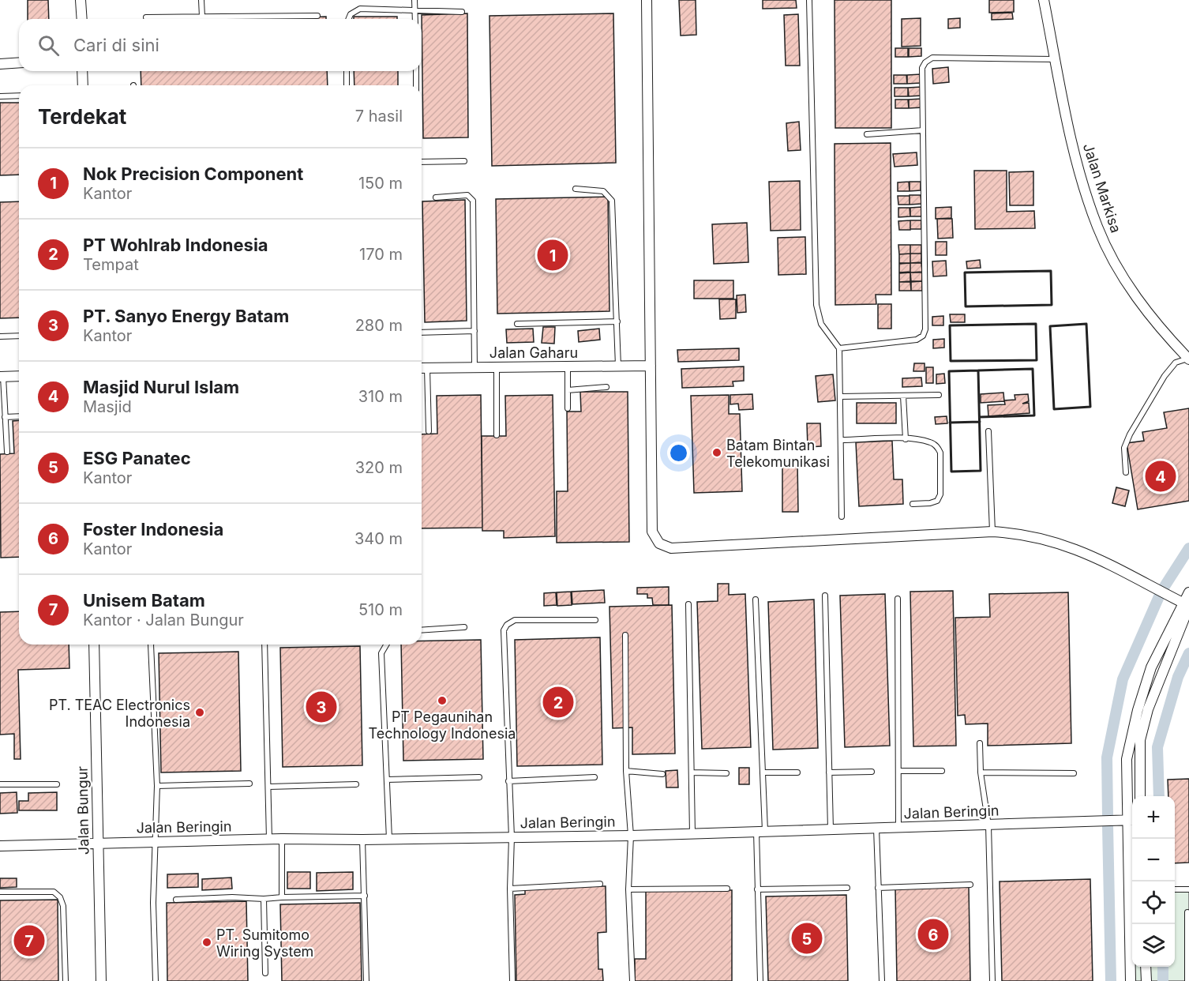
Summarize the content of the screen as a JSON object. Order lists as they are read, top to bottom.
{
  "streets": {
    "street": [
      "Jalan Markisa",
      "Jalan Gaharu",
      "Jalan Bungur",
      "Jalan Beringin"
    ]
  },
  "crossings": [
    ["Jalan Bungur", "Jalan Beringin"]
  ],
  "places": [
    "Batam Bintan Telekomunikasi",
    "PT Pegaunihan Technology Indonesia",
    "PT. TEAC Electronics Indonesia",
    "PT. Sumitomo Wiring System"
  ],
  "page": {
    "search": "Cari di sini",
    "heading": ["Terdekat", "7 hasil"],
    "list": [
      {
        "mark": "1",
        "name": "Nok Precision Component",
        "note": "Kantor",
        "value": "150 m"
      },
      {
        "mark": "2",
        "name": "PT Wohlrab Indonesia",
        "note": "Tempat",
        "value": "170 m"
      },
      {
        "mark": "3",
        "name": "PT. Sanyo Energy Batam",
        "note": "Kantor",
        "value": "280 m"
      },
      {
        "mark": "4",
        "name": "Masjid Nurul Islam",
        "note": "Masjid",
        "value": "310 m"
      },
      {
        "mark": "5",
        "name": "ESG Panatec",
        "note": "Kantor",
        "value": "320 m"
      },
      {
        "mark": "6",
        "name": "Foster Indonesia",
        "note": "Kantor",
        "value": "340 m"
      },
      {
        "mark": "7",
        "name": "Unisem Batam",
        "note": "Kantor · Jalan Bungur",
        "value": "510 m"
      }
    ],
    "pins": [
      "1",
      "4",
      "2",
      "3",
      "6",
      "5",
      "7"
    ],
    "map_buttons": ["+", "−"]
  }
}
